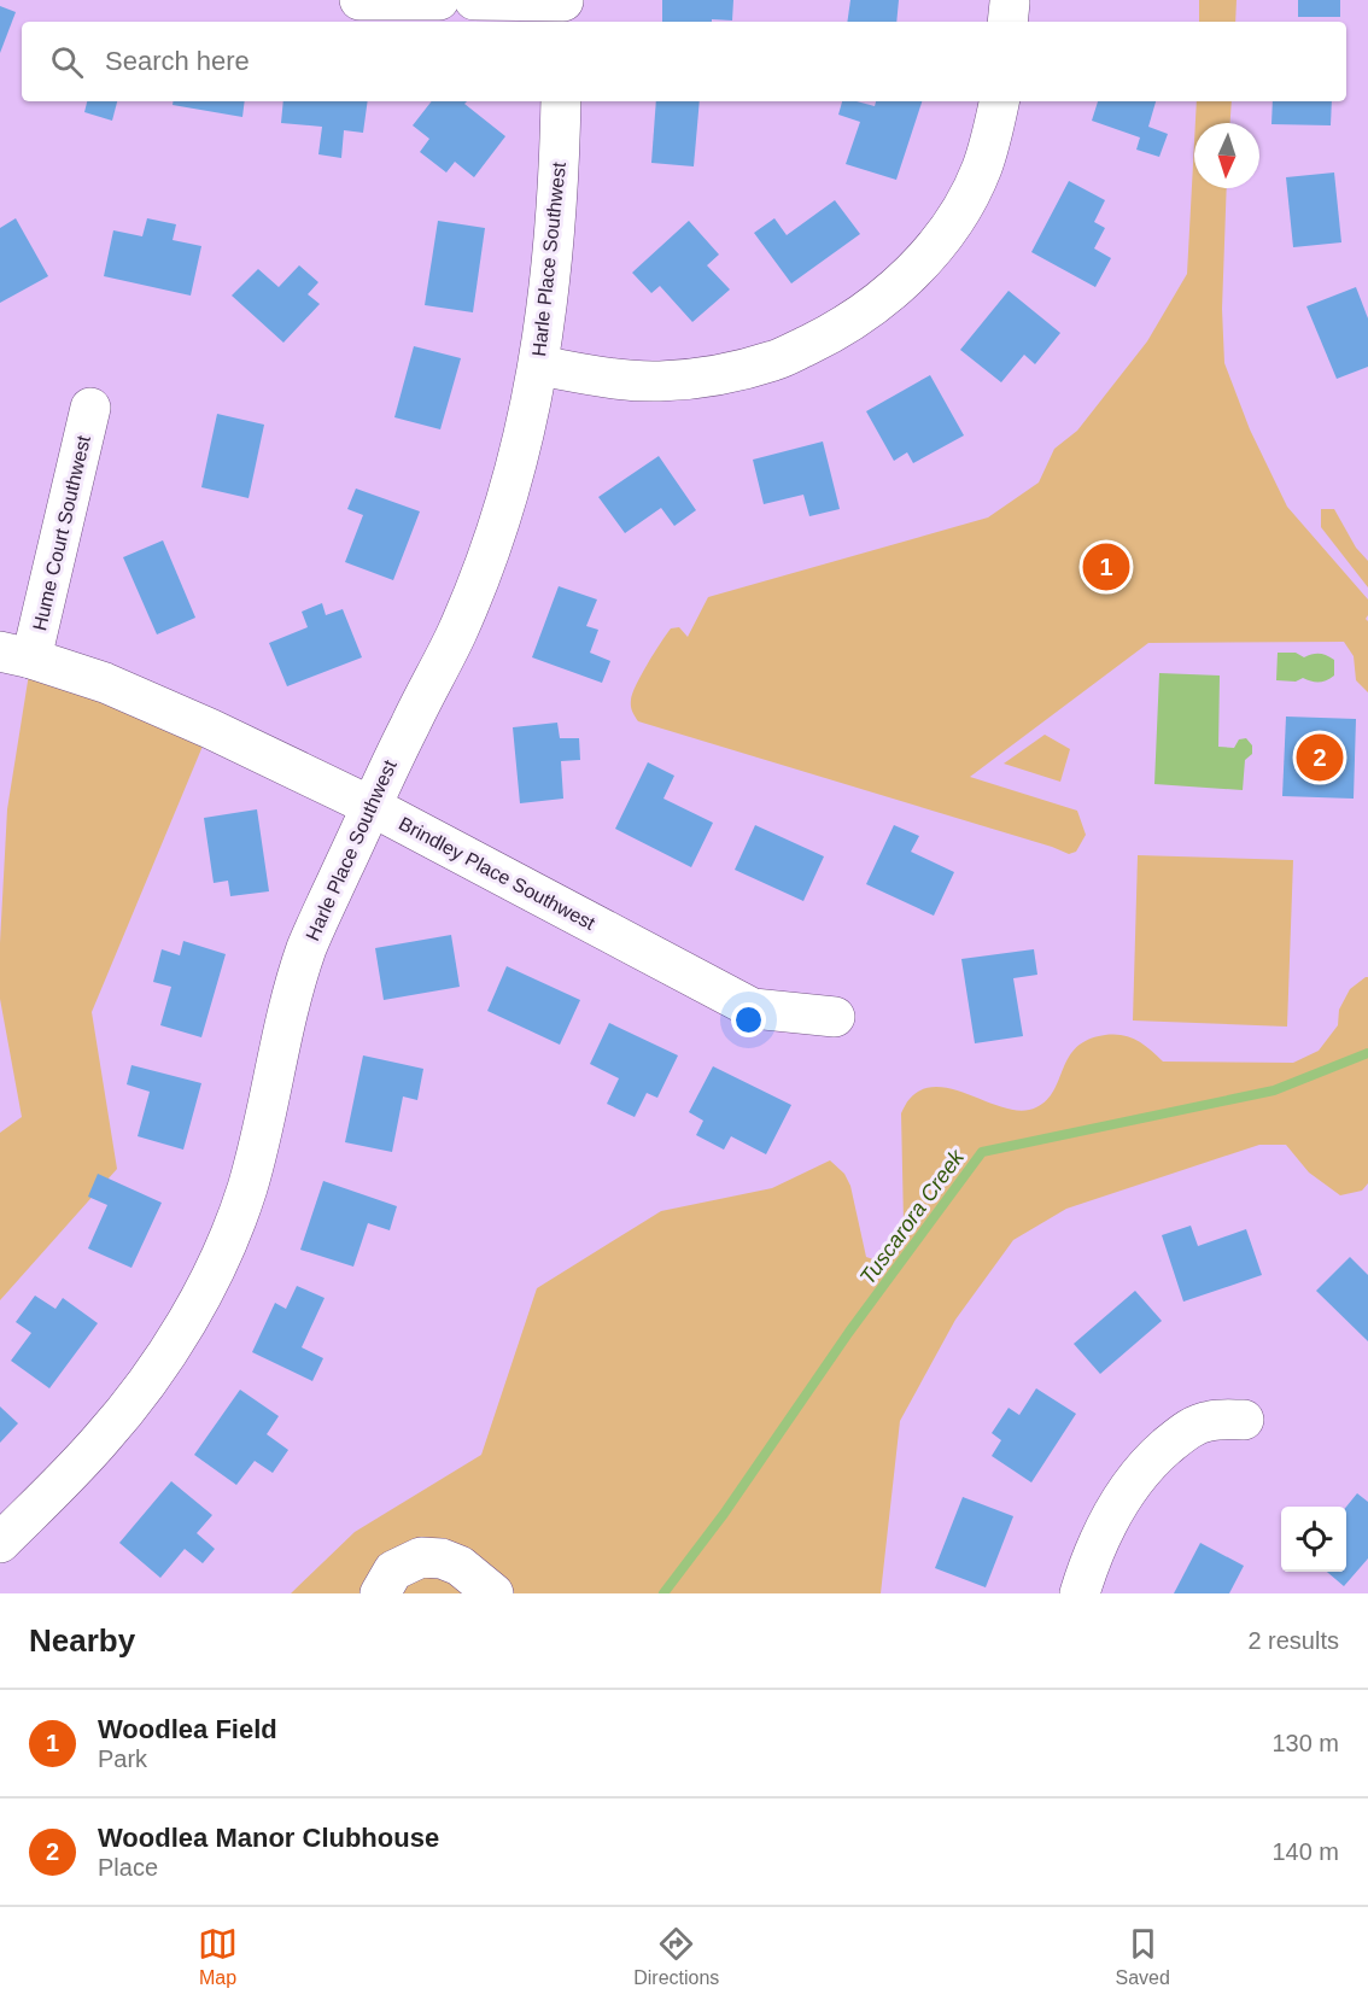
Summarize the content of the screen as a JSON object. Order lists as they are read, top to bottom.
{
  "streets": {
    "street": ["Harle Place Southwest", "Hume Court Southwest", "Brindley Place Southwest"]
  },
  "crossings": [
    ["Harle Place Southwest", "Brindley Place Southwest"],
    ["Hume Court Southwest", "Brindley Place Southwest"]
  ],
  "water": ["Tuscarora Creek"],
  "north": "bottom",
  "page": {
    "search": "Search here",
    "pins": ["1", "2"],
    "heading": ["Nearby", "2 results"],
    "list": [
      {
        "mark": "1",
        "name": "Woodlea Field",
        "note": "Park",
        "value": "130 m"
      },
      {
        "mark": "2",
        "name": "Woodlea Manor Clubhouse",
        "note": "Place",
        "value": "140 m"
      }
    ],
    "nav": ["Map", "Directions", "Saved"]
  }
}
